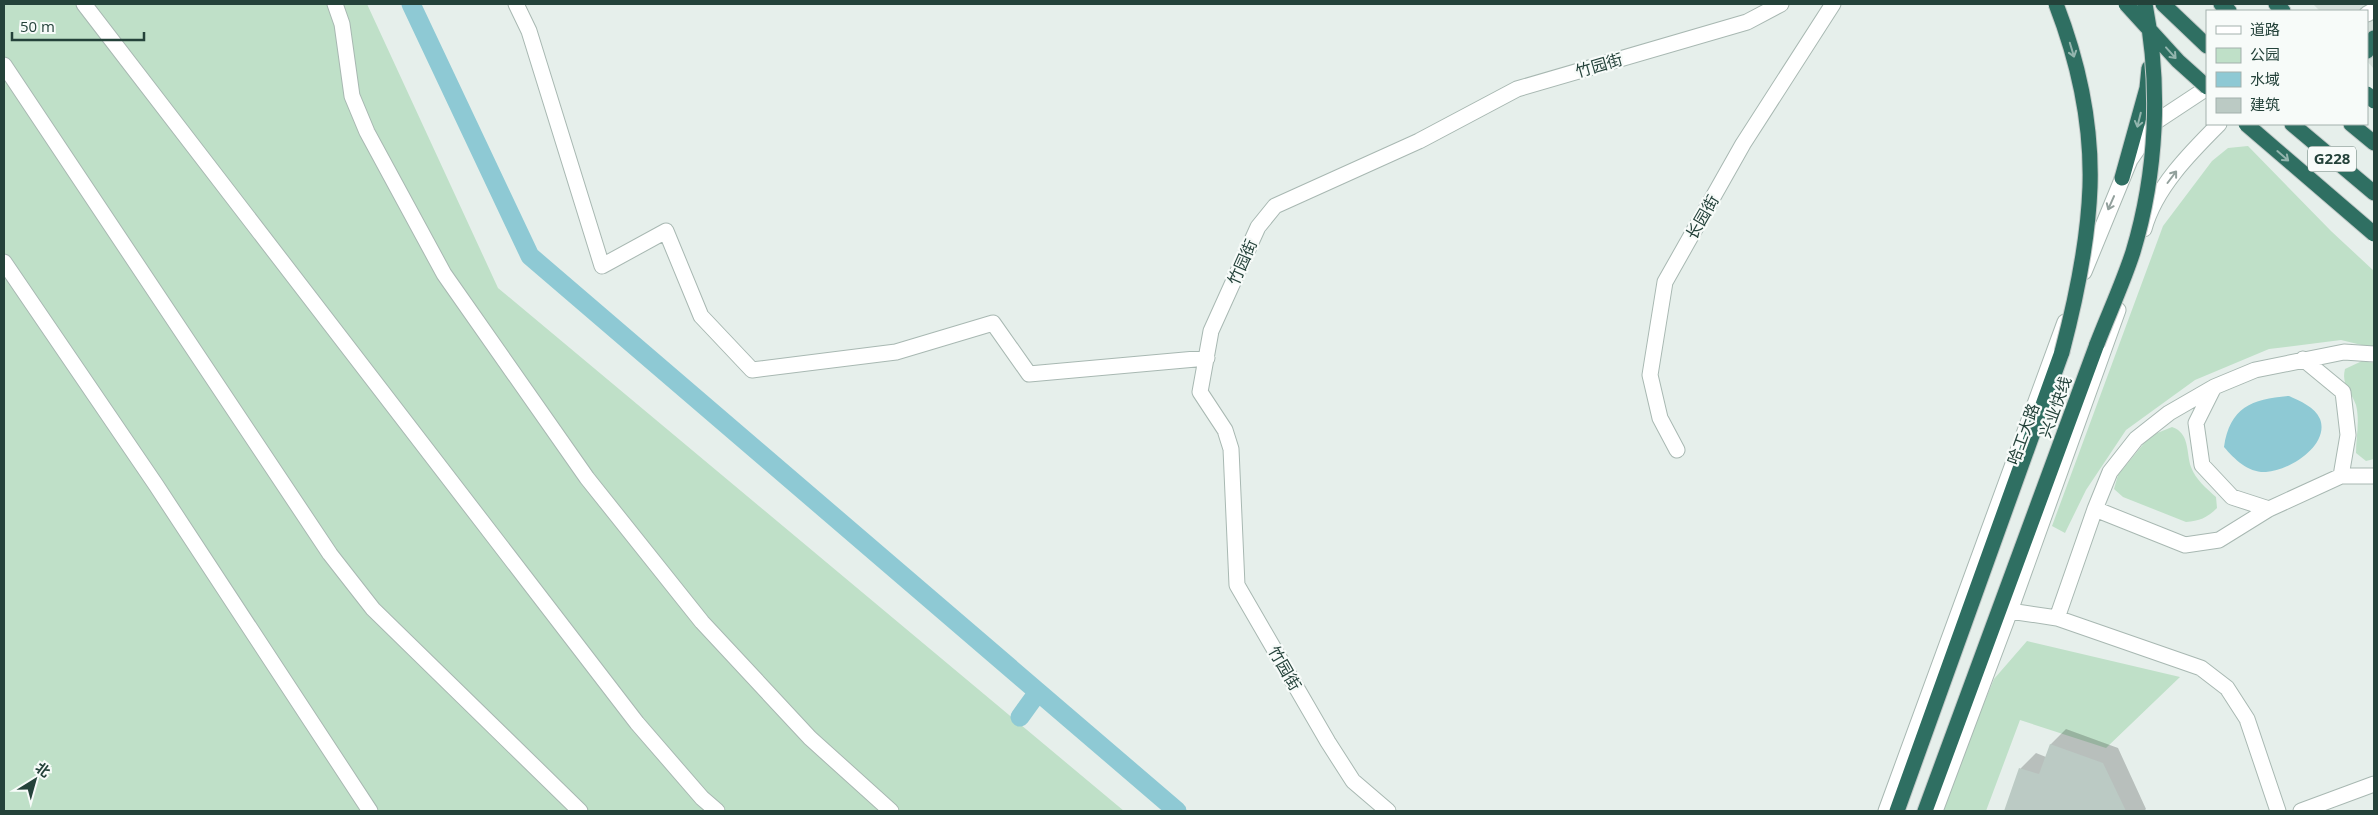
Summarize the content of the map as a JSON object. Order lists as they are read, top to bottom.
{
  "streets": {
    "highway": ["G228", "兴业快线"],
    "street": ["竹园街", "长园街", "哈工大路"]
  },
  "legend": [
    "道路",
    "公园",
    "水域",
    "建筑"
  ],
  "scale_bar": "50 m",
  "north": "top right"
}
